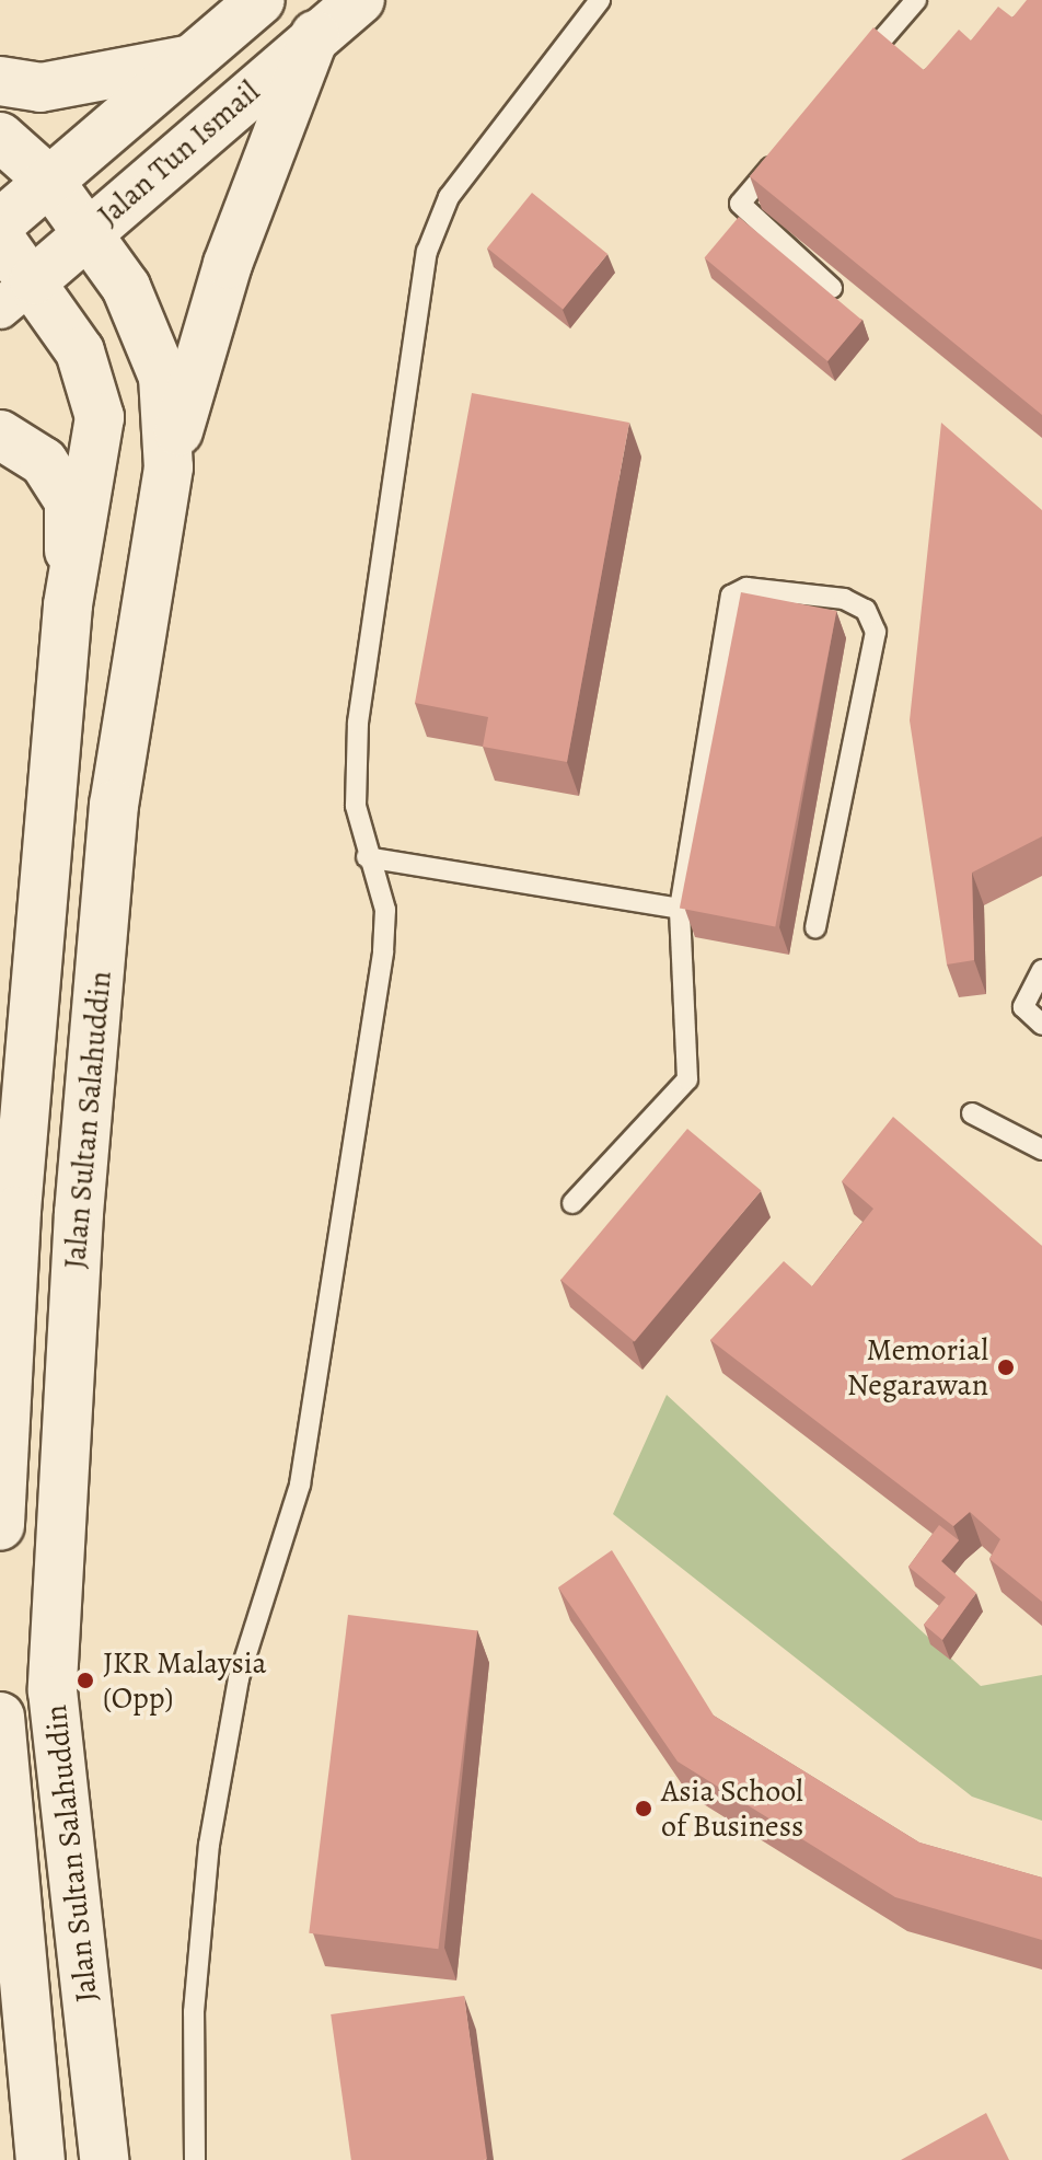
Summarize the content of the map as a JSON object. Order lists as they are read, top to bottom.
{
  "streets": {
    "street": ["Jalan Tun Ismail", "Jalan Sultan Salahuddin"]
  },
  "crossings": [
    ["Jalan Tun Ismail", "Jalan Sultan Salahuddin"]
  ],
  "places": ["Memorial Negarawan", "JKR Malaysia (Opp)", "Asia School of Business"]
}
